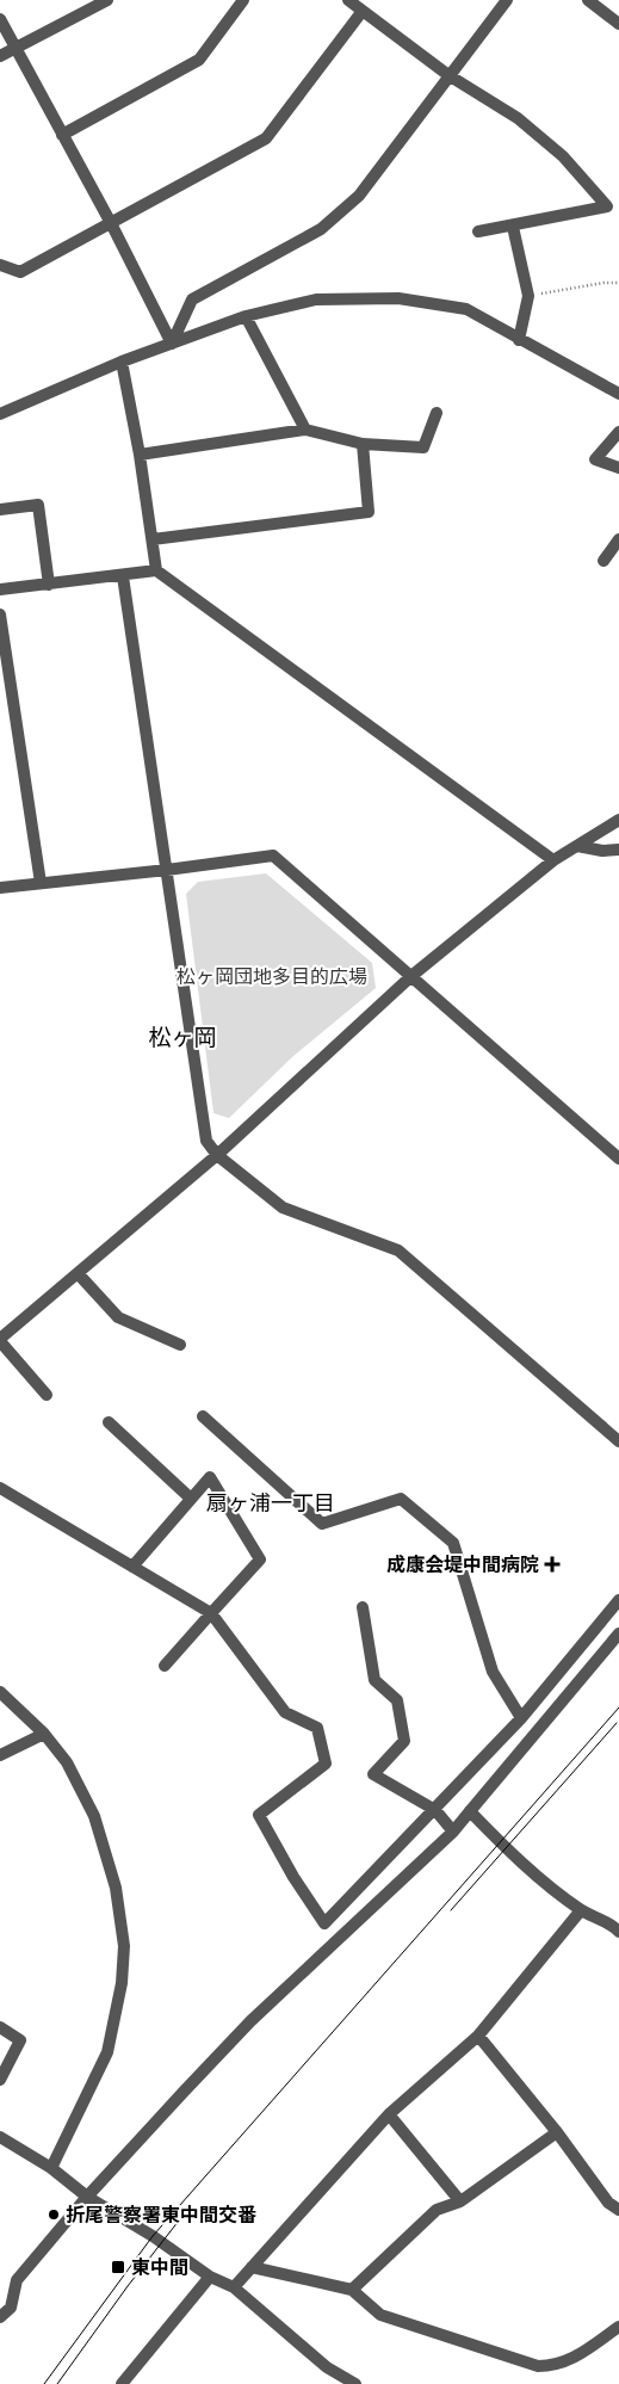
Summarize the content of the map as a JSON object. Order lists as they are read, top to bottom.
{
  "districts": ["松ヶ岡", "扇ヶ浦一丁目"],
  "parks": ["松ヶ岡団地多目的広場"],
  "places": {
    "health": ["成康会堤中間病院"],
    "other": ["折尾警察署東中間交番"],
    "transit": ["東中間"]
  }
}
